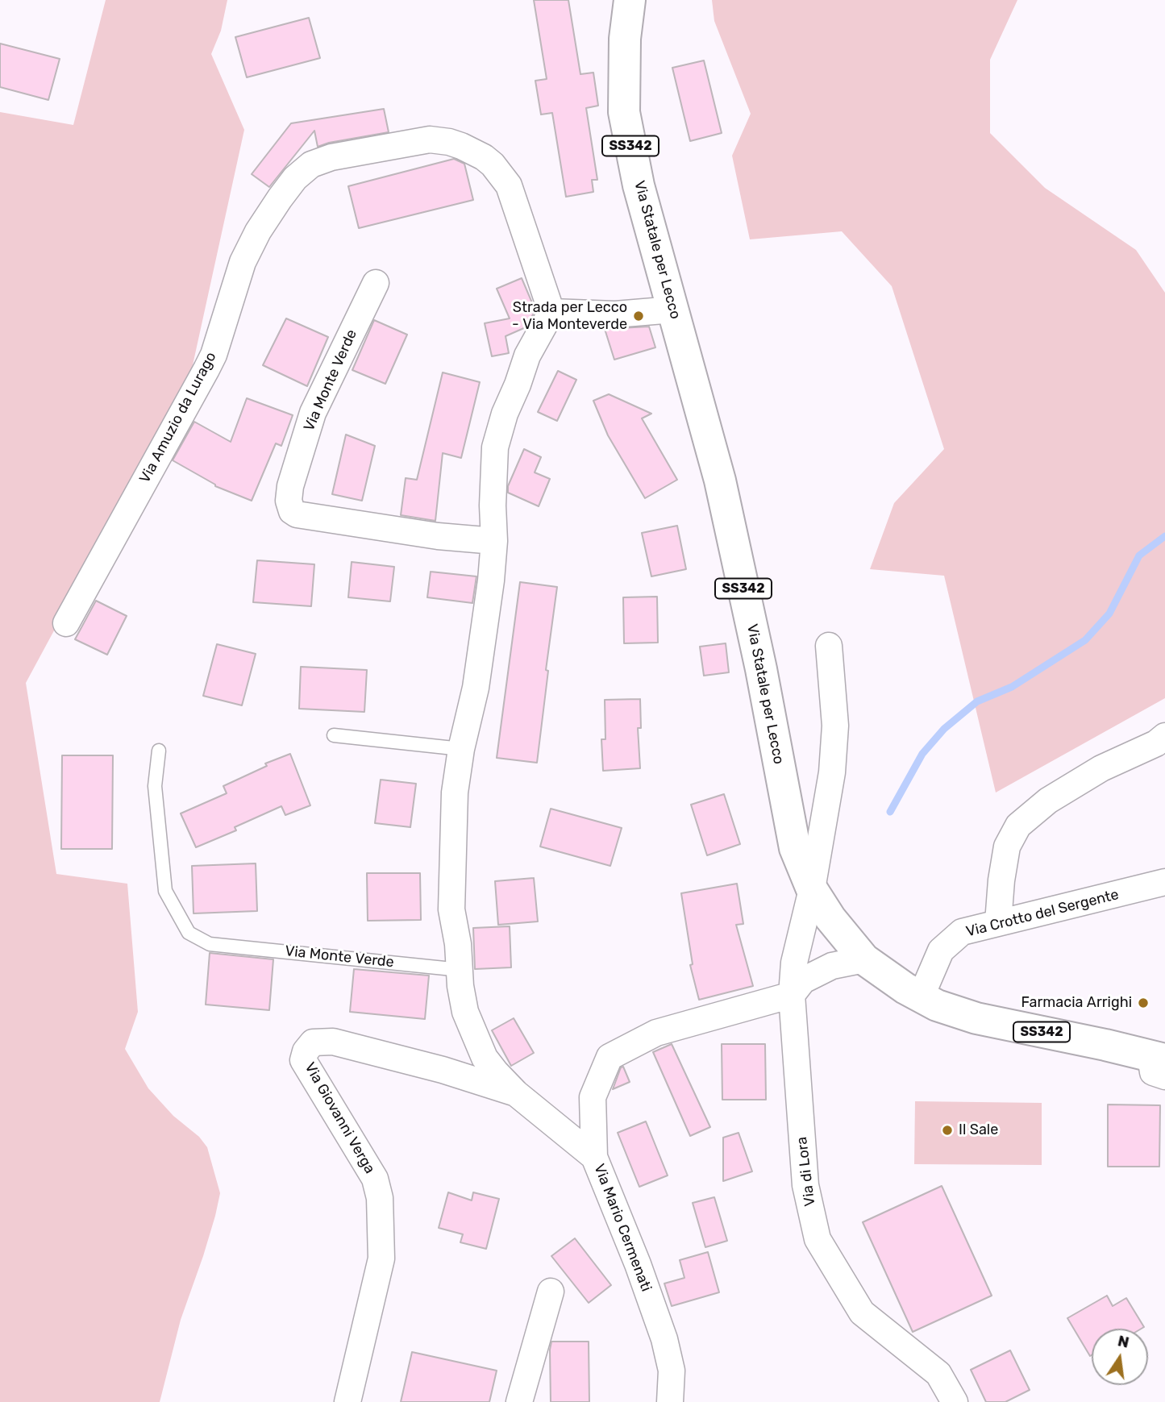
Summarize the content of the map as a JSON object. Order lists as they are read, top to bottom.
{
  "streets": {
    "main road": ["SS342", "Via Statale per Lecco"],
    "street": [
      "Via Monte Verde",
      "Via Amuzio da Lurago",
      "Via Crotto del Sergente",
      "Via Giovanni Verga",
      "Via di Lora",
      "Via Mario Cermenati"
    ]
  },
  "crossings": [
    ["Via Statale per Lecco", "Via Crotto del Sergente"],
    ["Via Statale per Lecco", "Via di Lora"],
    ["Via Monte Verde", "Via Mario Cermenati"],
    ["Via Giovanni Verga", "Via Mario Cermenati"]
  ],
  "places": ["Strada per Lecco - Via Monteverde", "Farmacia Arrighi", "Il Sale"],
  "north": "top"
}
